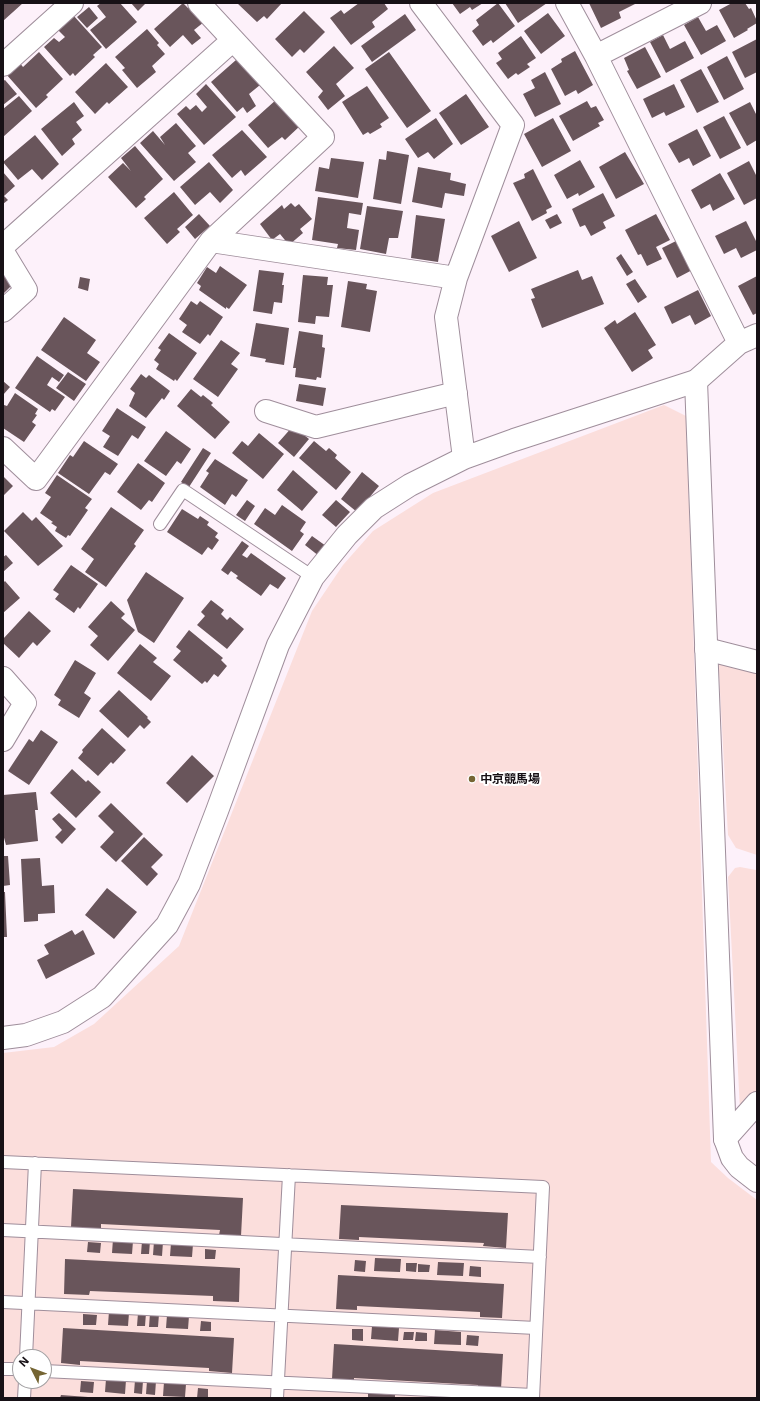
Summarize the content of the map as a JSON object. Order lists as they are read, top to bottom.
{
  "places": ["中京競馬場"],
  "north": "top left"
}
